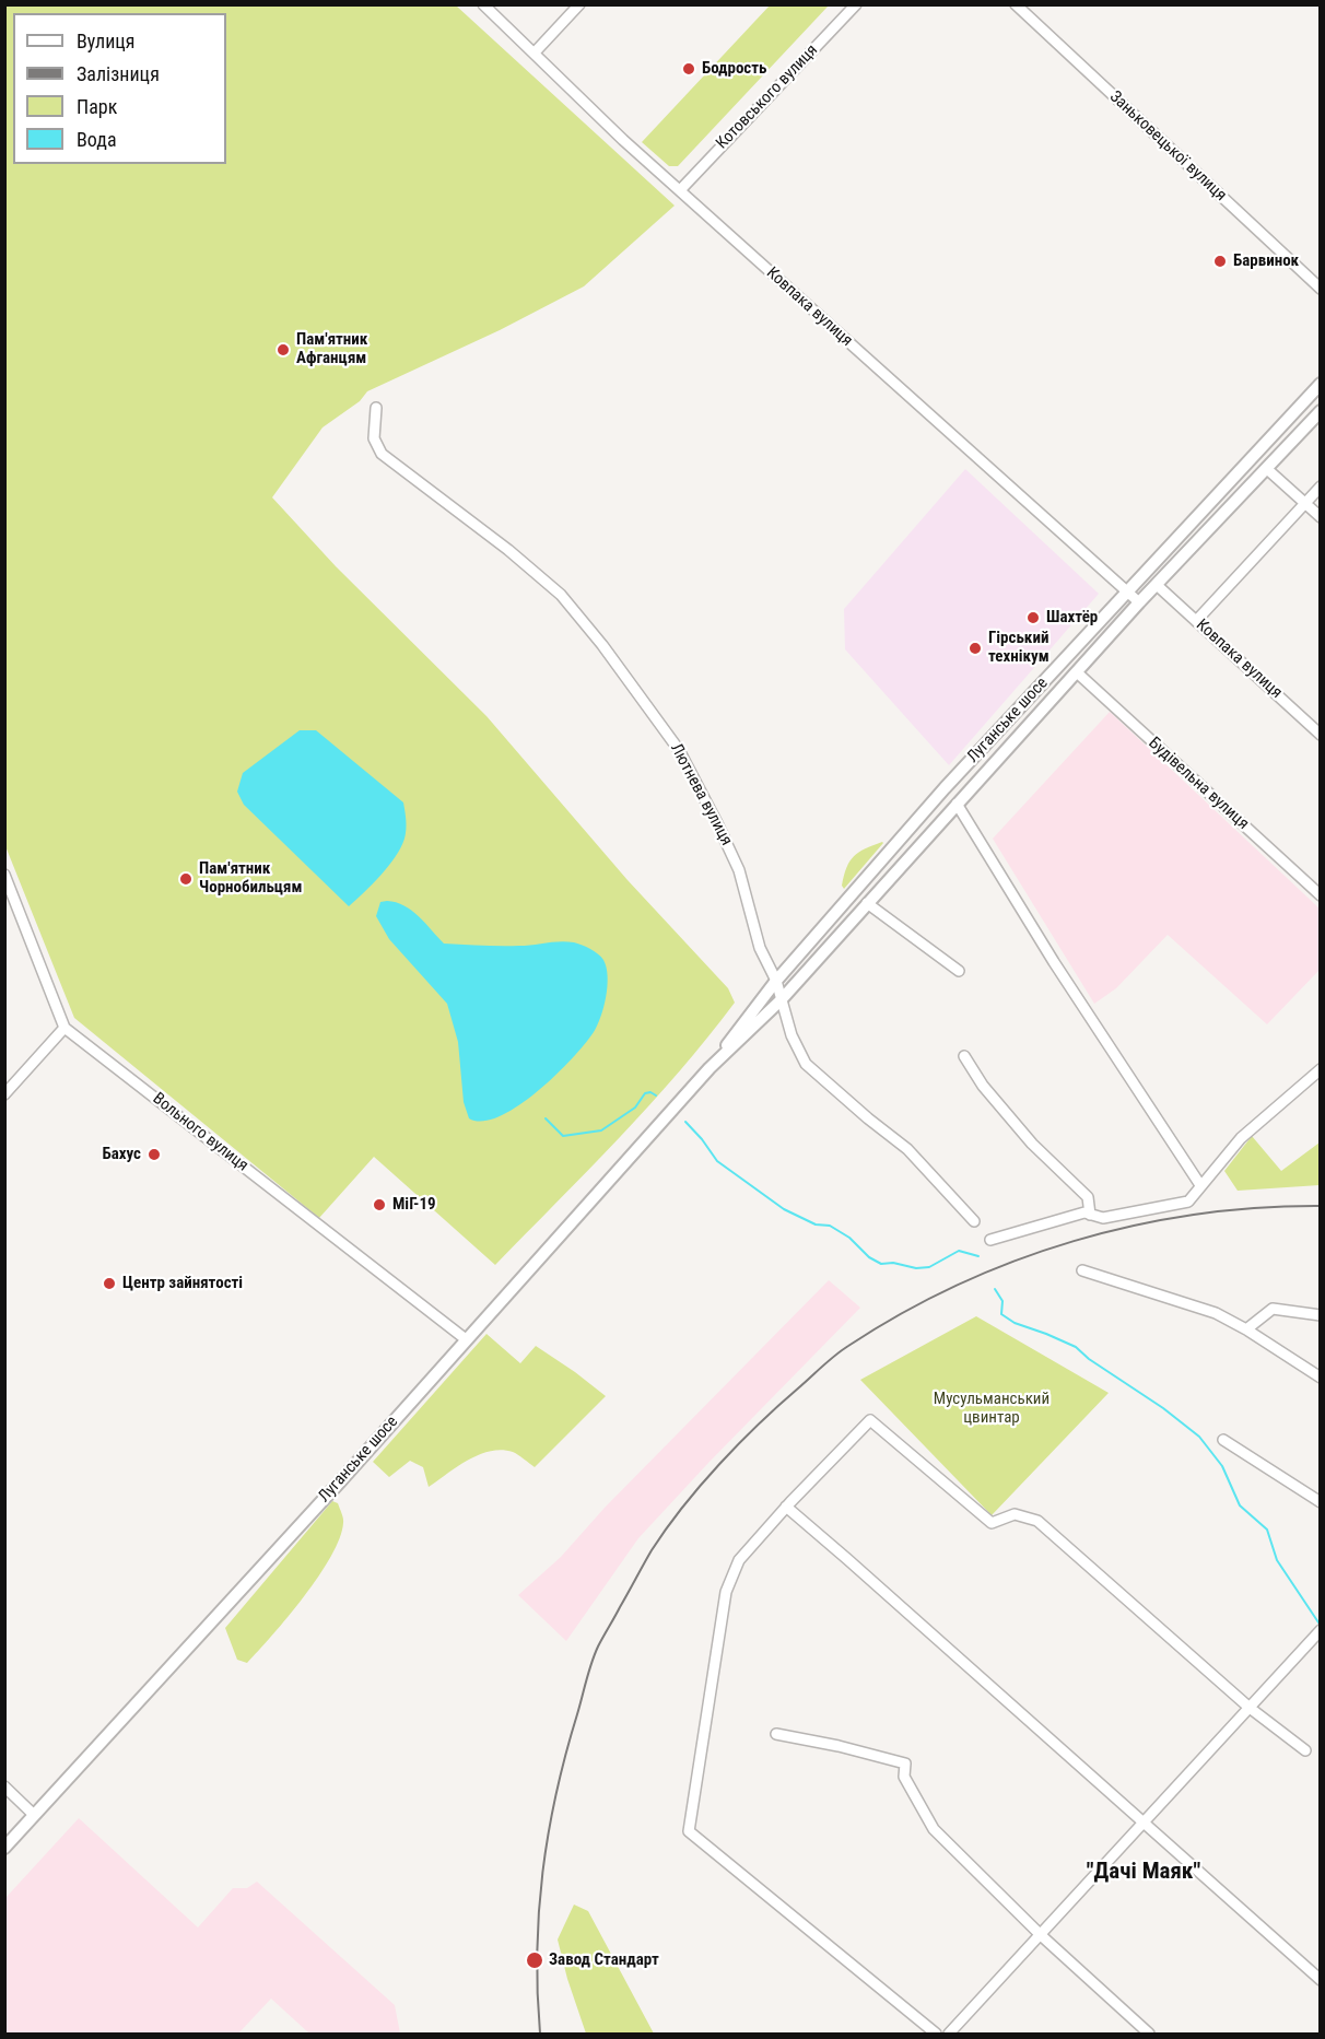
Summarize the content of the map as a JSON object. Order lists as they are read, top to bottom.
{
  "streets": {
    "main road": ["Луганське шосе"],
    "street": [
      "Котовського вулиця",
      "Заньковецької вулиця",
      "Ковпака вулиця",
      "Будівельна вулиця",
      "Лютнева вулиця",
      "Вольного вулиця"
    ]
  },
  "crossings": [
    ["Котовського вулиця", "Ковпака вулиця"],
    ["Ковпака вулиця", "Луганське шосе"],
    ["Луганське шосе", "Будівельна вулиця"],
    ["Луганське шосе", "Лютнева вулиця"],
    ["Луганське шосе", "Вольного вулиця"]
  ],
  "districts": ["\"Дачі Маяк\""],
  "parks": ["Мусульманський цвинтар"],
  "places": [
    "Бодрость",
    "Барвинок",
    "Пам'ятник Афганцям",
    "Шахтёр",
    "Гірський технікум",
    "Пам'ятник Чорнобильцям",
    "Бахус",
    "МіГ-19",
    "Центр зайнятості",
    "Завод Стандарт"
  ],
  "legend": [
    "Вулиця",
    "Залізниця",
    "Парк",
    "Вода"
  ]
}
